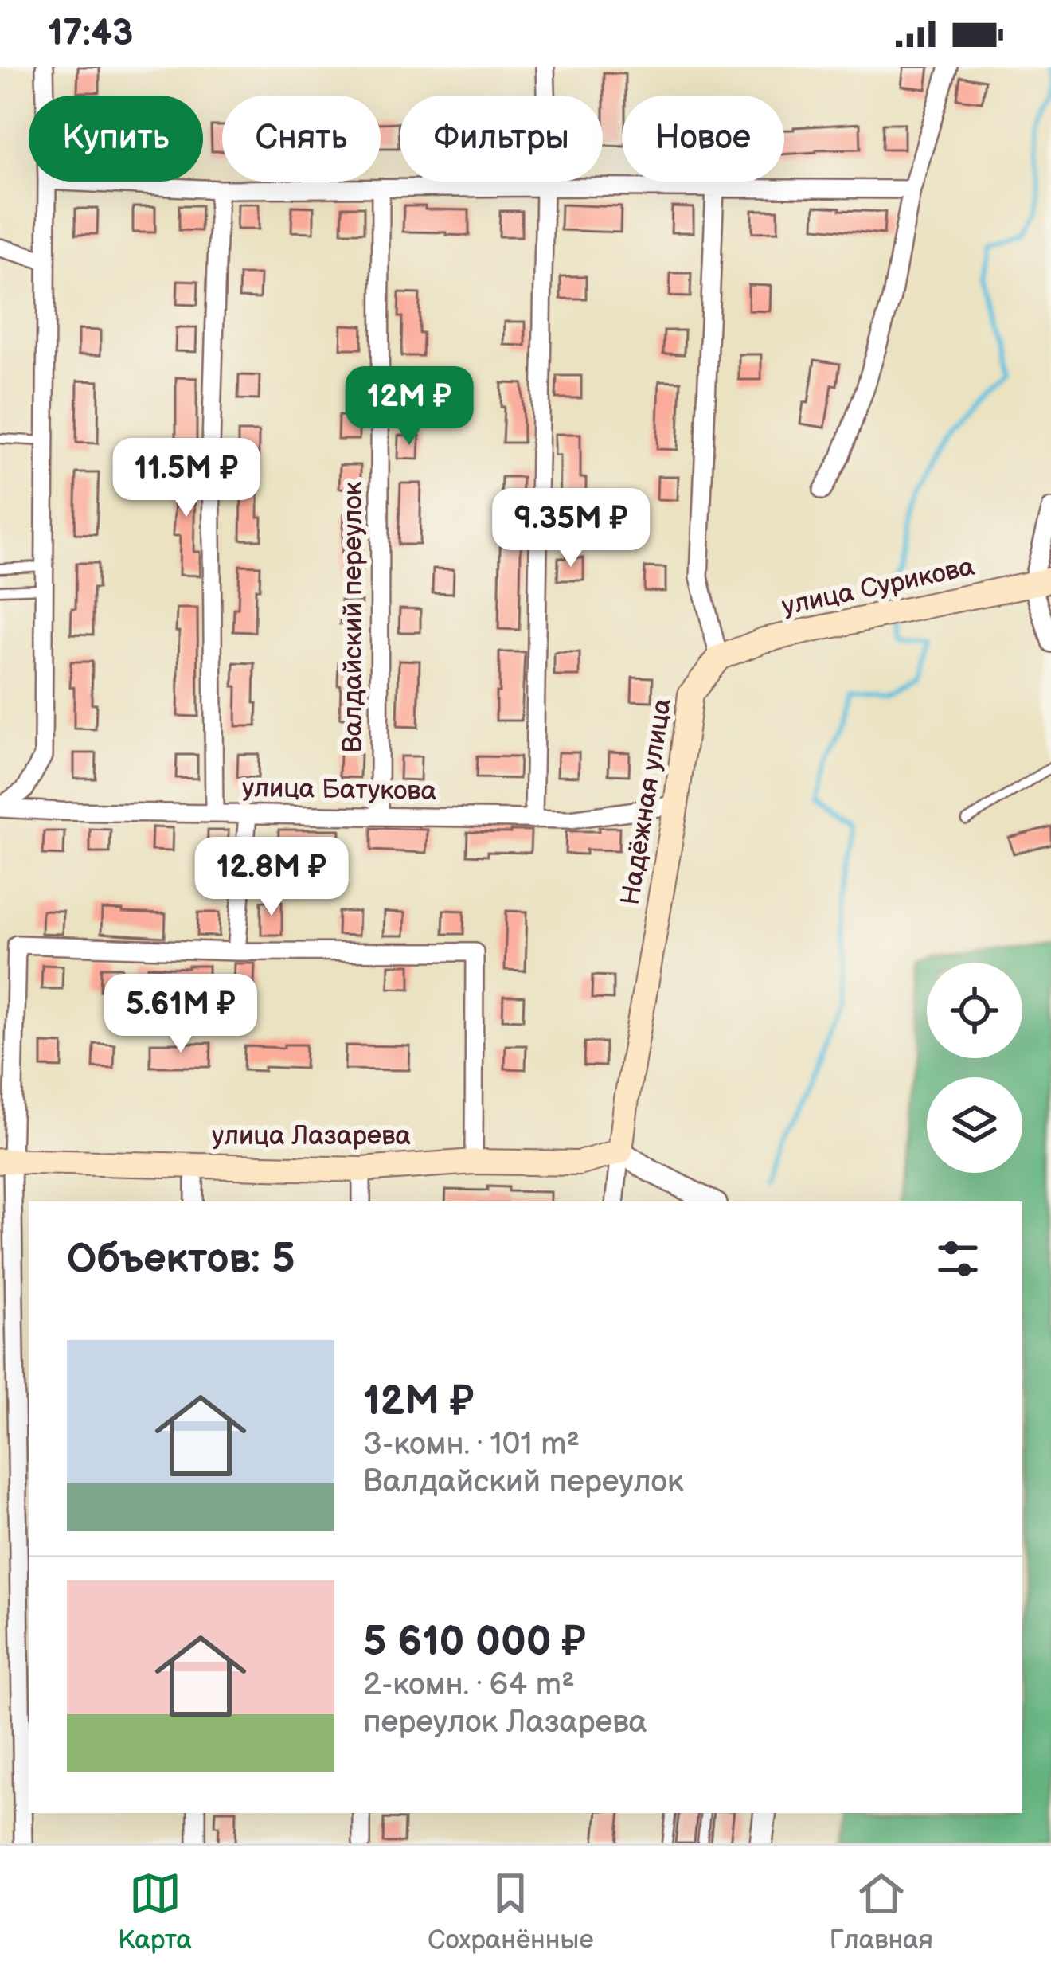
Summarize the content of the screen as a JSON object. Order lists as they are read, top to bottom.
{
  "streets": {
    "main road": ["улица Сурикова", "Надёжная улица", "улица Лазарева"],
    "street": ["Валдайский переулок", "улица Батукова"]
  },
  "crossings": [
    ["улица Сурикова", "Надёжная улица"],
    ["Валдайский переулок", "улица Батукова"],
    ["улица Батукова", "Надёжная улица"],
    ["Надёжная улица", "улица Лазарева"]
  ],
  "page": {
    "status": "17:43",
    "chip": [
      "Купить",
      "Снять",
      "Фильтры",
      "Новое"
    ],
    "price": [
      "12M ₽",
      "11.5M ₽",
      "9.35M ₽",
      "12.8M ₽",
      "5.61M ₽"
    ],
    "heading": "Объектов: 5",
    "list": [
      {
        "name": "12M ₽",
        "note": "3-комн. · 101 m² · Валдайский переулок"
      },
      {
        "name": "5 610 000 ₽",
        "note": "2-комн. · 64 m² · переулок Лазарева"
      }
    ],
    "tabs": ["Карта", "Сохранённые", "Главная"]
  }
}
